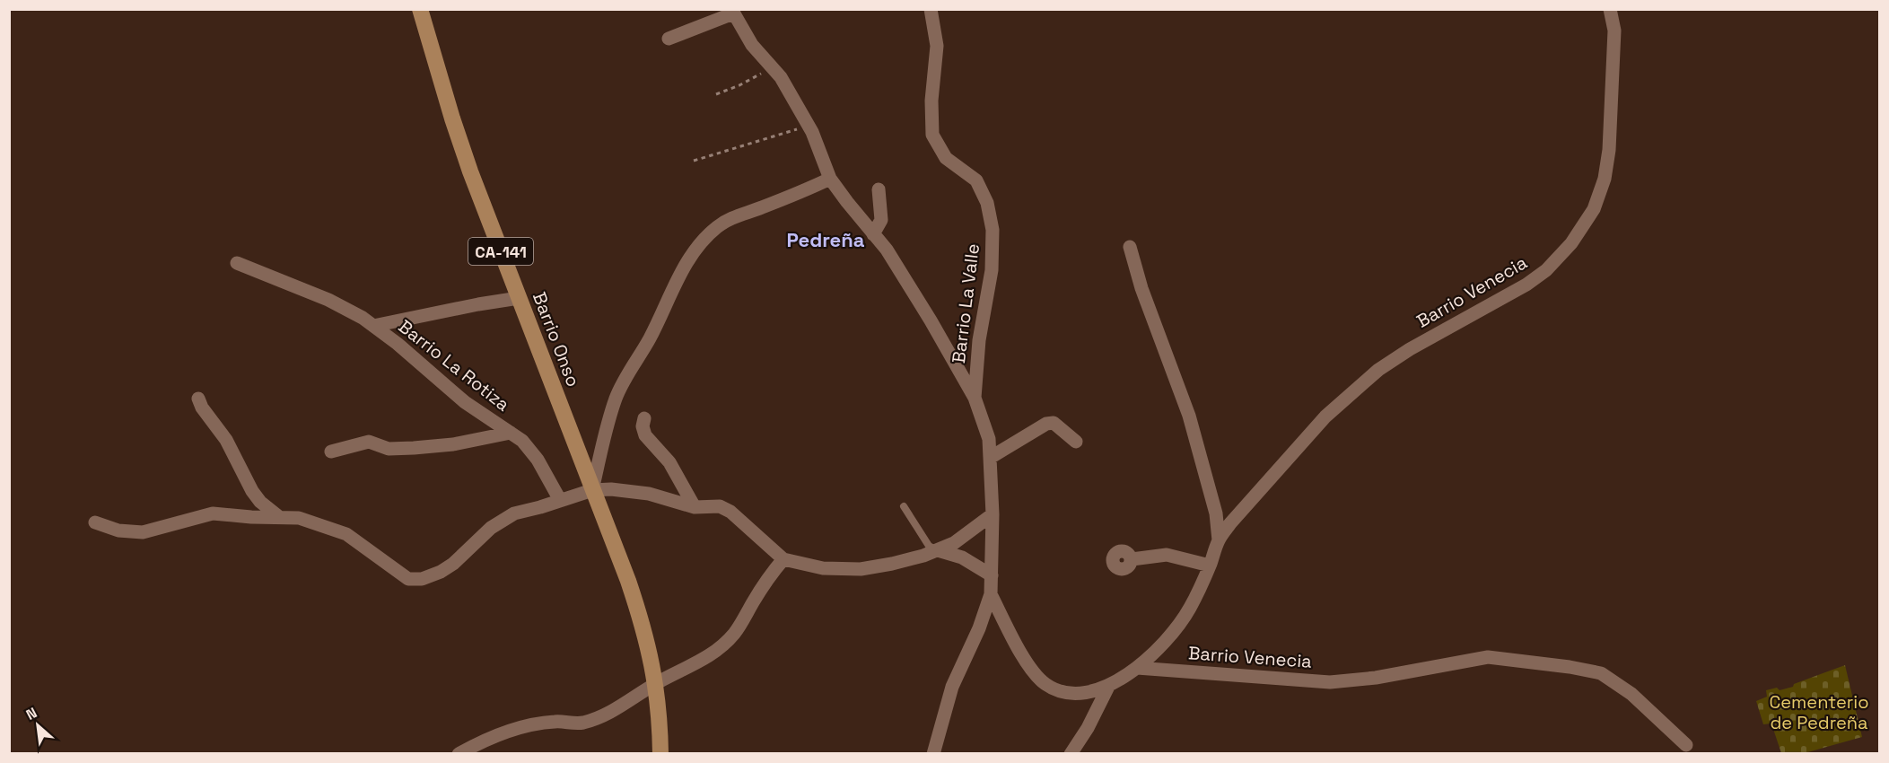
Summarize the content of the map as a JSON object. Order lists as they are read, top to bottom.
{
  "streets": {
    "main road": ["CA-141", "Barrio Onso"],
    "street": ["Barrio Venecia", "Barrio La Valle", "Barrio La Rotiza"]
  },
  "crossings": [
    ["CA-141", "Barrio Onso"],
    ["Barrio Onso", "Barrio La Rotiza"]
  ],
  "districts": ["Pedreña"],
  "parks": ["Cementerio de Pedreña"],
  "north": "top left"
}
